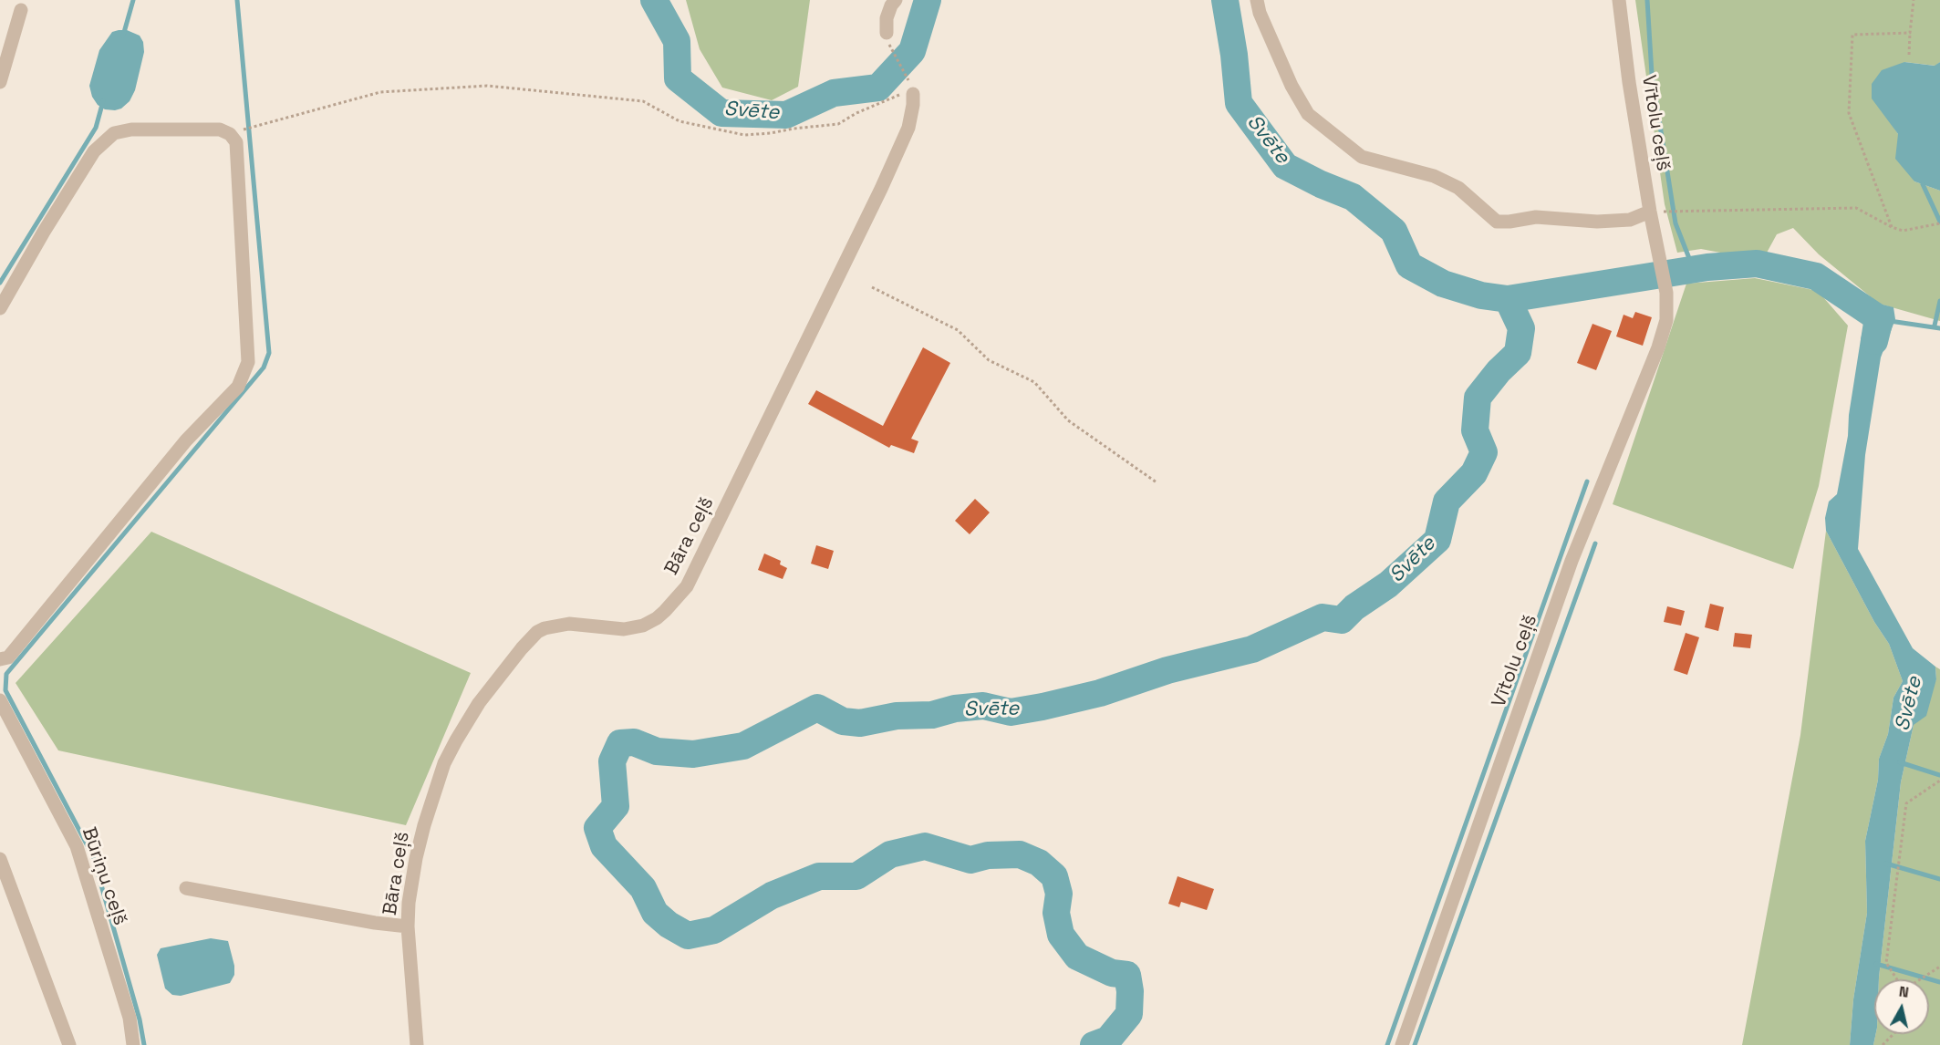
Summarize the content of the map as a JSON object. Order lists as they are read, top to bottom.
{
  "streets": {
    "street": ["Vītolu ceļš", "Bāra ceļš", "Būriņu ceļš"]
  },
  "water": ["Svēte"],
  "north": "top"
}
